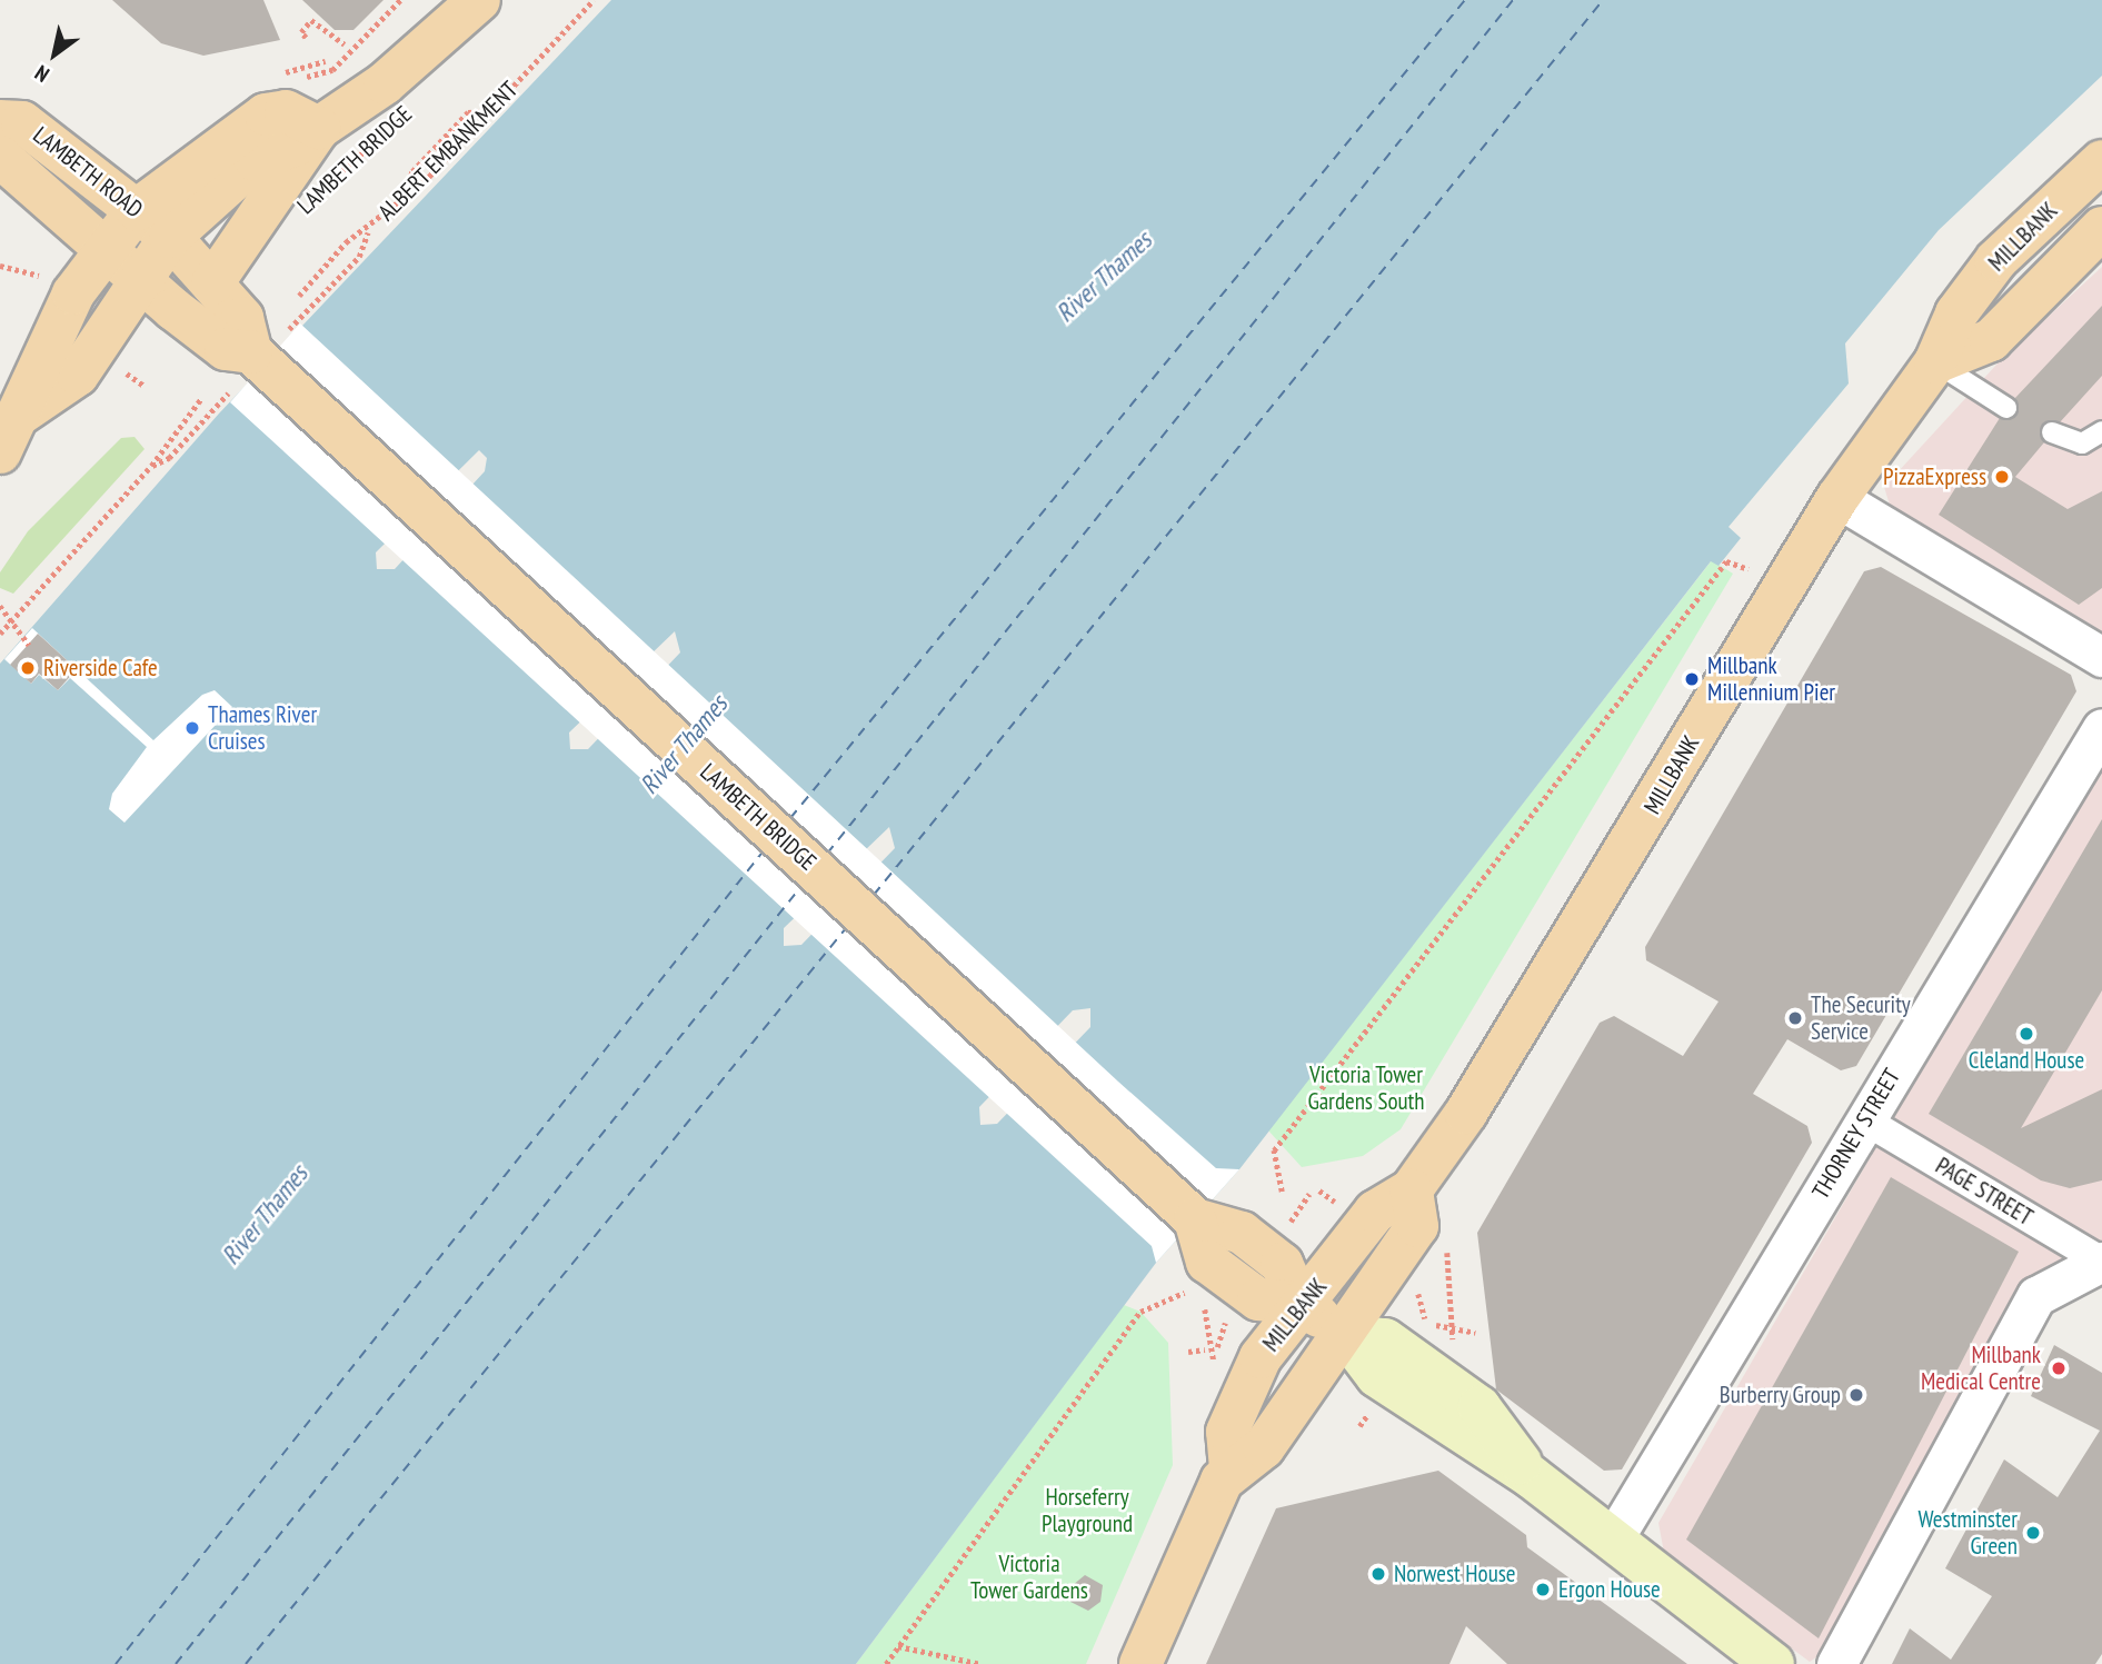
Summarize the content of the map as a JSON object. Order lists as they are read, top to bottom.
{
  "streets": {
    "main road": ["LAMBETH BRIDGE", "LAMBETH ROAD", "MILLBANK"],
    "street": ["THORNEY STREET", "PAGE STREET"],
    "path": ["ALBERT EMBANKMENT"]
  },
  "crossings": [
    ["LAMBETH BRIDGE", "LAMBETH ROAD"],
    ["LAMBETH BRIDGE", "MILLBANK"],
    ["THORNEY STREET", "PAGE STREET"]
  ],
  "water": ["River Thames"],
  "parks": ["Victoria Tower Gardens South", "Horseferry Playground", "Victoria Tower Gardens"],
  "places": [
    "PizzaExpress",
    "Riverside Cafe",
    "Millbank Millennium Pier",
    "Thames River Cruises",
    "The Security Service",
    "Cleland House",
    "Millbank Medical Centre",
    "Burberry Group",
    "Westminster Green",
    "Norwest House",
    "Ergon House"
  ],
  "north": "bottom left"
}
